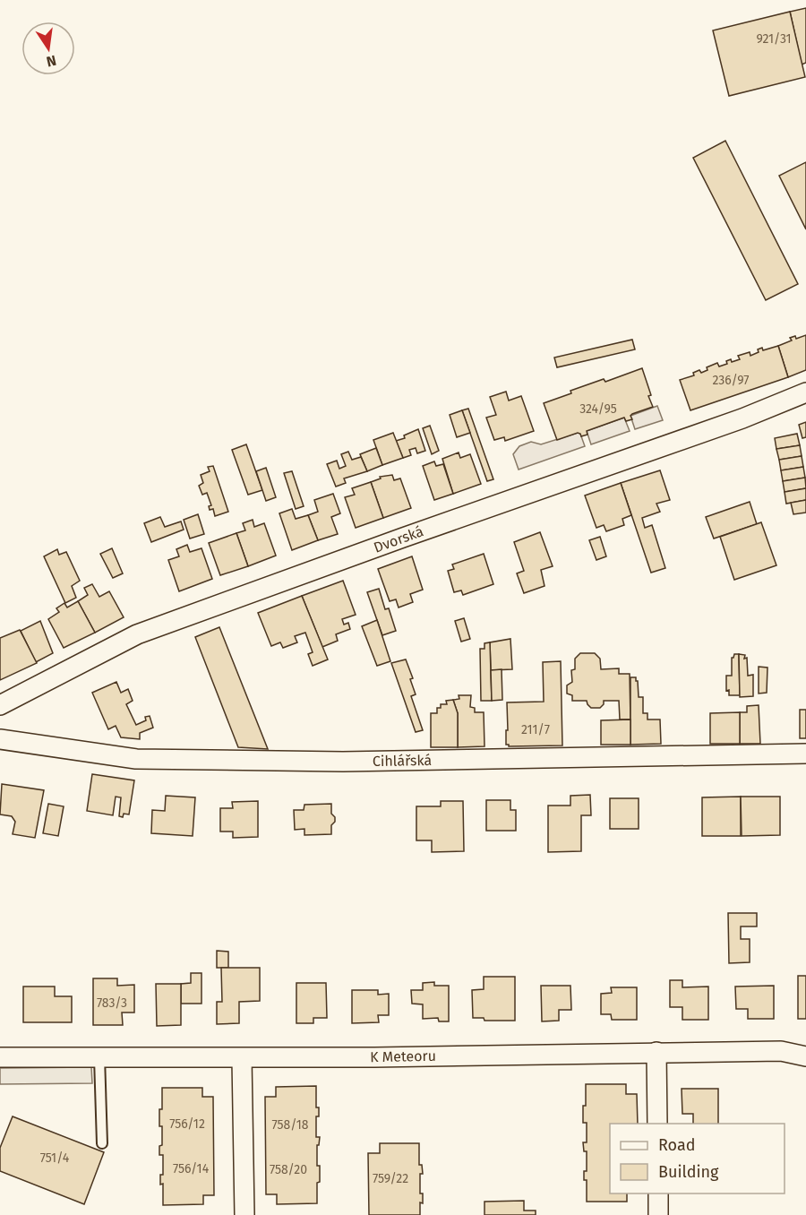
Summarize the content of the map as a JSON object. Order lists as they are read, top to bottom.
{
  "streets": {
    "street": ["Dvorská", "Cihlářská", "K Meteoru"]
  },
  "house_numbers": [
    "921/31",
    "236/97",
    "324/95",
    "211/7",
    "783/3",
    "756/12",
    "758/18",
    "751/4",
    "756/14",
    "758/20",
    "759/22"
  ],
  "legend": ["Road", "Building"],
  "north": "bottom"
}
